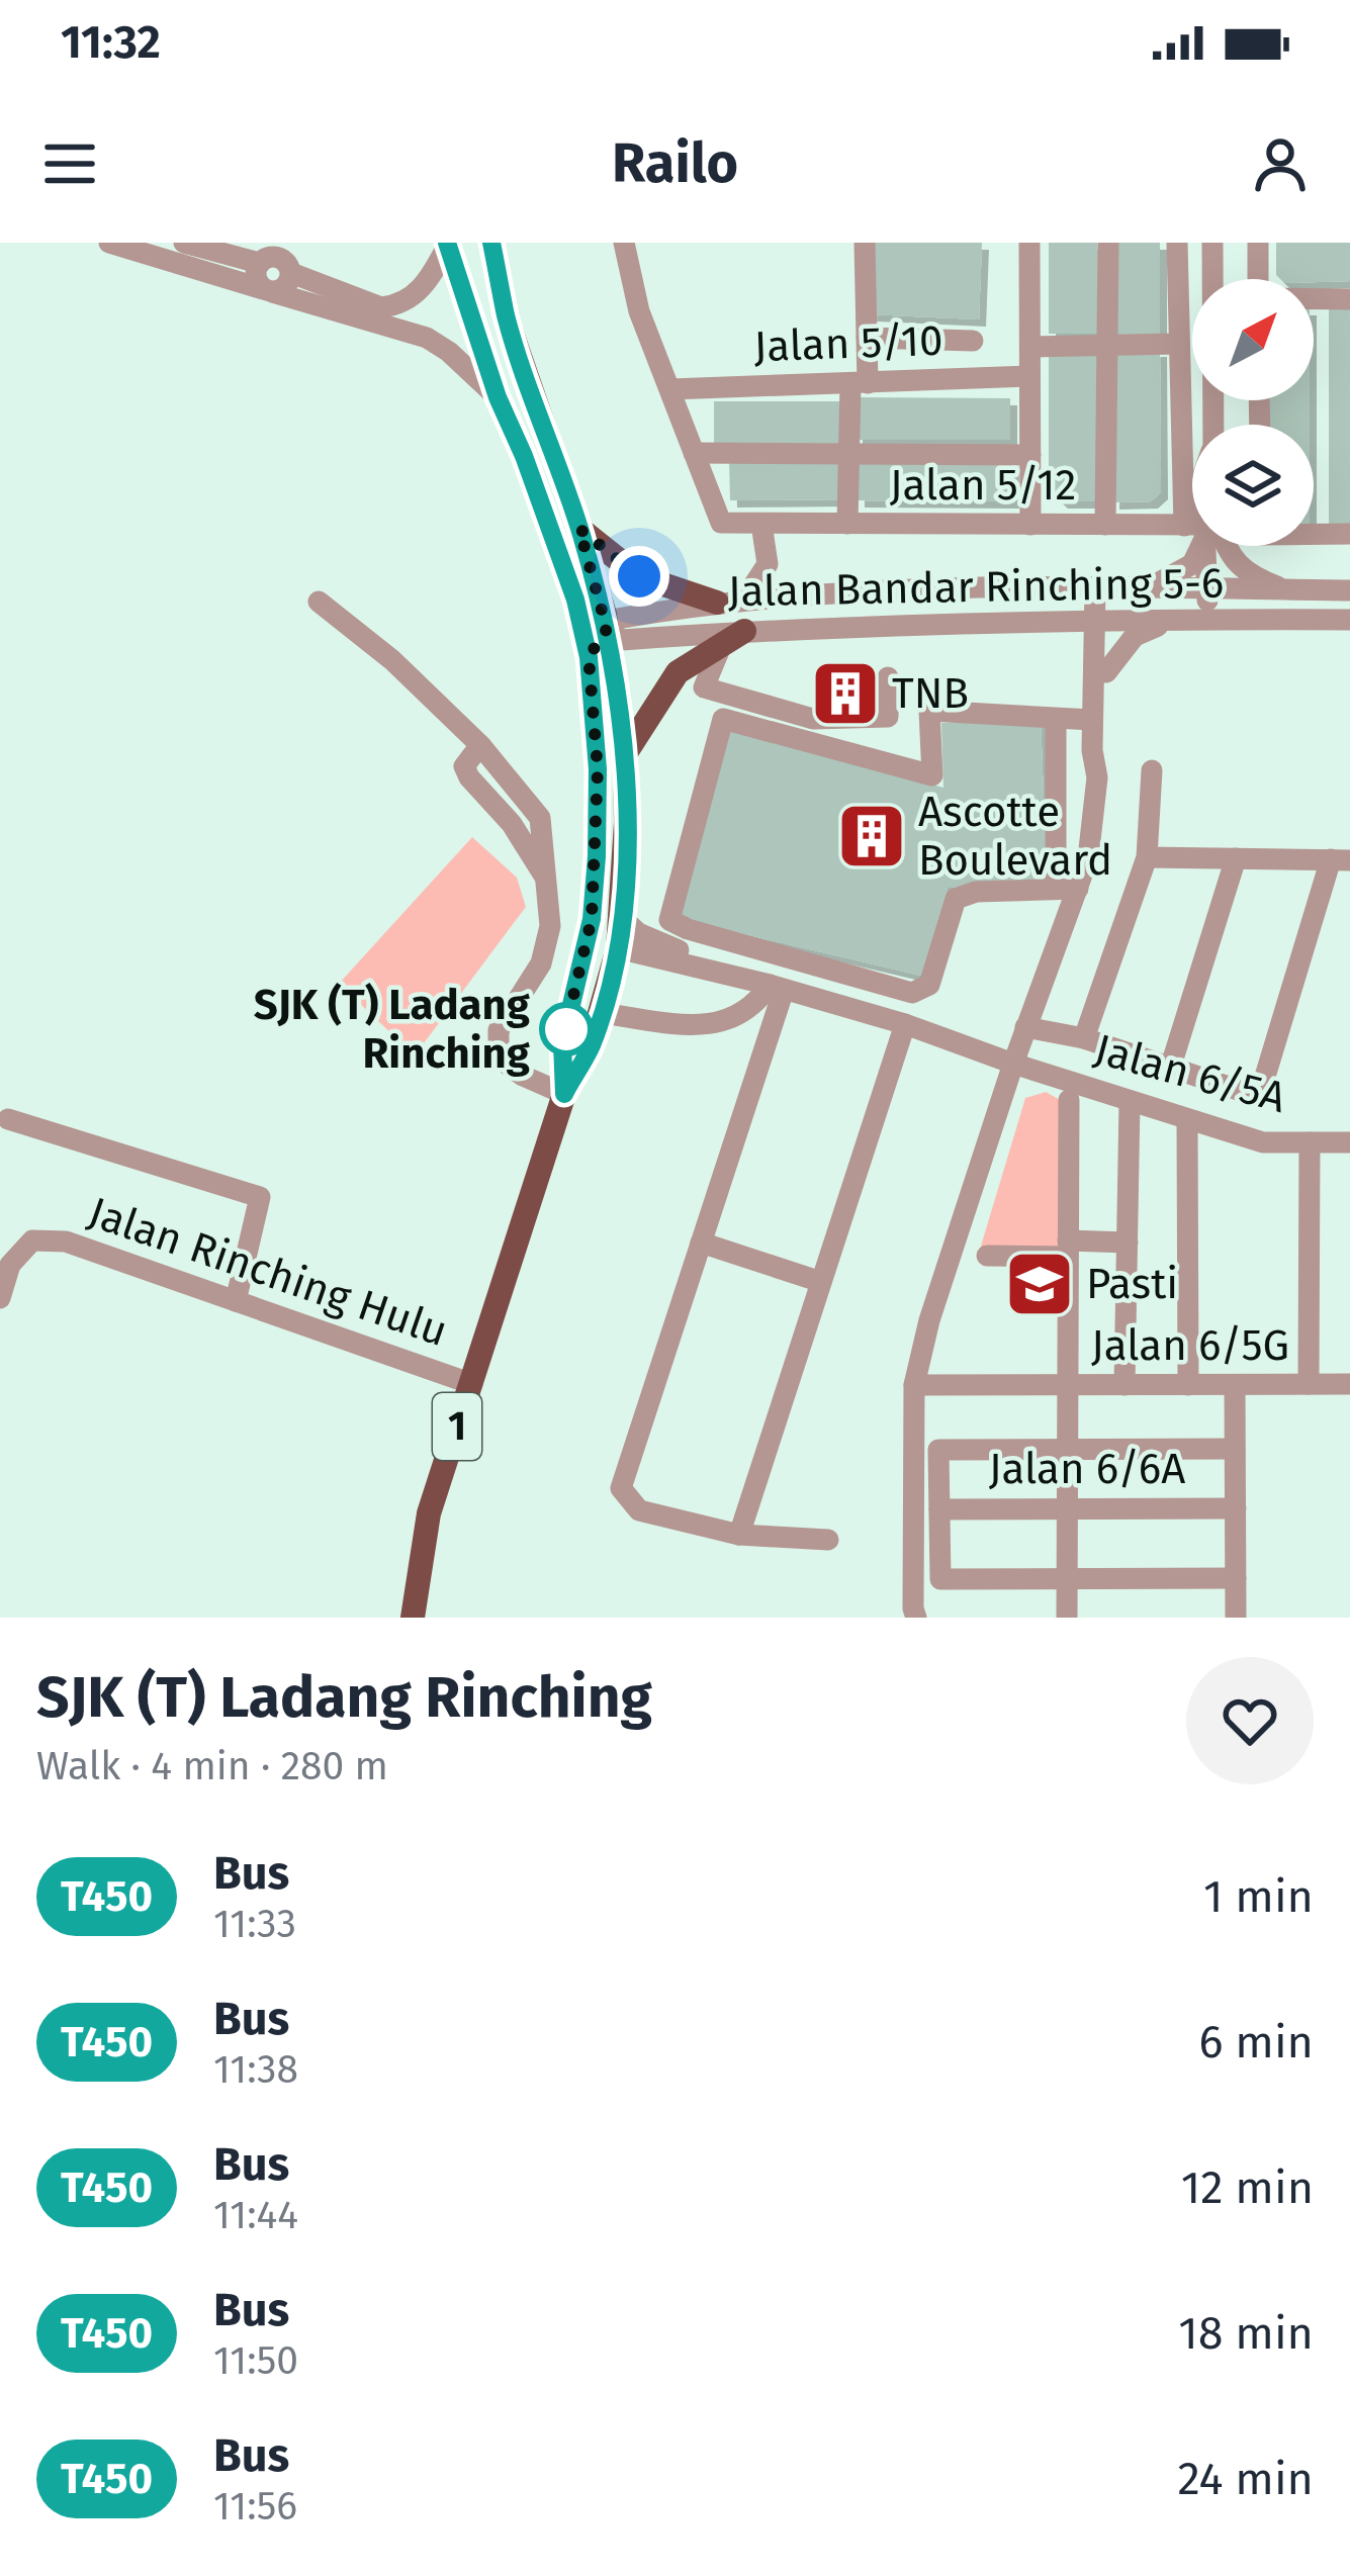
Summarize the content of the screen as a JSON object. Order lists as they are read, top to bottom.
{
  "streets": {
    "main road": ["1"],
    "street": [
      "Jalan 5/10",
      "Jalan 5/12",
      "Jalan Bandar Rinching 5-6",
      "Jalan 6/5A",
      "Jalan Rinching Hulu",
      "Jalan 6/5G",
      "Jalan 6/6A"
    ]
  },
  "crossings": [
    ["Jalan Bandar Rinching 5-6", "1"],
    ["Jalan Rinching Hulu", "1"]
  ],
  "places": {
    "building": ["TNB", "Ascotte Boulevard"],
    "other": ["SJK (T) Ladang Rinching"],
    "school or university": ["Pasti"]
  },
  "lines": ["bus line T450"],
  "north": "top right",
  "page": {
    "status": "11:32",
    "header": "Railo",
    "heading": ["SJK (T) Ladang Rinching", "Walk · 4 min · 280 m"],
    "list": [
      {
        "mark": "T450",
        "name": "Bus",
        "note": "11:33",
        "value": "1 min"
      },
      {
        "mark": "T450",
        "name": "Bus",
        "note": "11:38",
        "value": "6 min"
      },
      {
        "mark": "T450",
        "name": "Bus",
        "note": "11:44",
        "value": "12 min"
      },
      {
        "mark": "T450",
        "name": "Bus",
        "note": "11:50",
        "value": "18 min"
      },
      {
        "mark": "T450",
        "name": "Bus",
        "note": "11:56",
        "value": "24 min"
      }
    ]
  }
}
